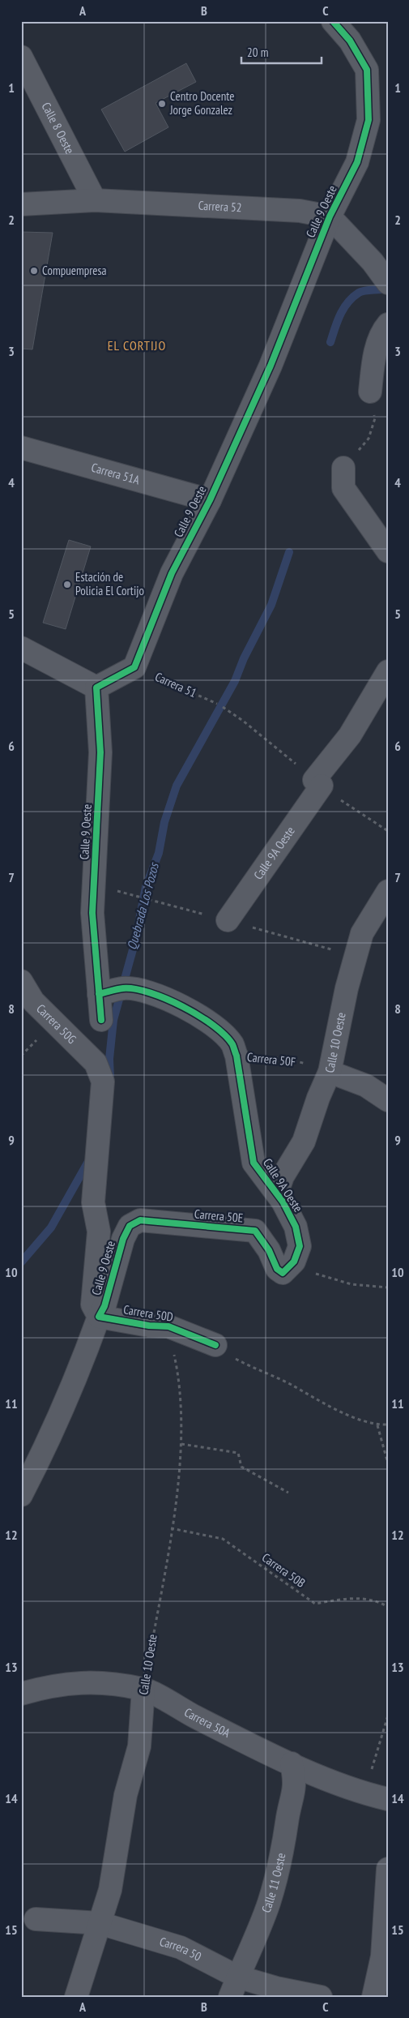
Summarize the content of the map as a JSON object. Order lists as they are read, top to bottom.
{
  "streets": {
    "street": [
      "Calle 8 Oeste",
      "Carrera 52",
      "Calle 9 Oeste",
      "Carrera 51A",
      "Calle 9A Oeste",
      "Carrera 50G",
      "Calle 10 Oeste",
      "Carrera 50F",
      "Carrera 50E",
      "Carrera 50D",
      "Carrera 50A",
      "Calle 11 Oeste",
      "Carrera 50"
    ],
    "path": ["Carrera 51", "Carrera 50B"]
  },
  "crossings": [
    ["Calle 8 Oeste", "Carrera 52"],
    ["Carrera 52", "Calle 9 Oeste"],
    ["Calle 9 Oeste", "Carrera 51A"],
    ["Calle 9 Oeste", "Carrera 51"],
    ["Calle 9 Oeste", "Carrera 50G"],
    ["Calle 9 Oeste", "Carrera 50F"],
    ["Calle 9 Oeste", "Carrera 50E"],
    ["Calle 9 Oeste", "Carrera 50D"],
    ["Calle 9A Oeste", "Calle 10 Oeste"],
    ["Calle 9A Oeste", "Carrera 50F"],
    ["Calle 9A Oeste", "Carrera 50E"],
    ["Calle 10 Oeste", "Carrera 50F"],
    ["Calle 10 Oeste", "Carrera 50D"],
    ["Calle 10 Oeste", "Carrera 50B"],
    ["Calle 10 Oeste", "Carrera 50A"],
    ["Calle 10 Oeste", "Carrera 50"],
    ["Carrera 50A", "Calle 11 Oeste"],
    ["Calle 11 Oeste", "Carrera 50"]
  ],
  "districts": ["EL CORTIJO"],
  "water": ["Quebrada Los Pozos"],
  "places": ["Centro Docente Jorge Gonzalez", "Compuempresa", "Estación de Policia El Cortijo"],
  "scale_bar": "20 m",
  "grid": {
    "columns": ["A", "B", "C"],
    "rows": [
      "1",
      "2",
      "3",
      "4",
      "5",
      "6",
      "7",
      "8",
      "9",
      "10",
      "11",
      "12",
      "13",
      "14",
      "15"
    ]
  }
}
